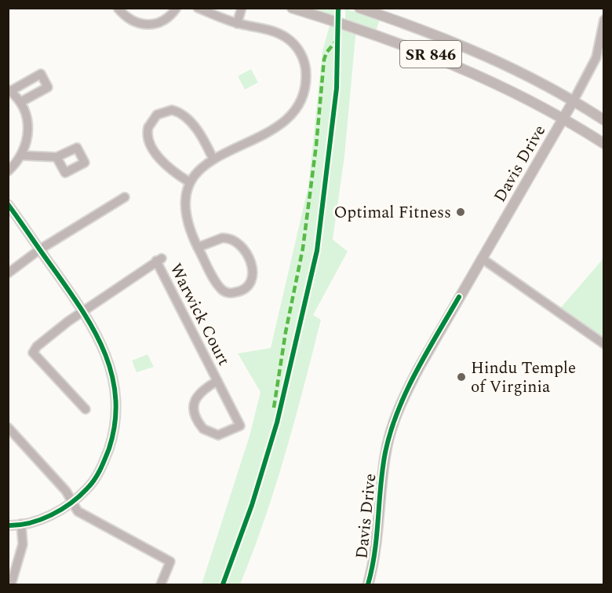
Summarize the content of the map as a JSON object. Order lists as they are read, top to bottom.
{
  "streets": {
    "main road": ["SR 846", "Davis Drive"],
    "street": ["Warwick Court"]
  },
  "crossings": [
    ["SR 846", "Davis Drive"]
  ],
  "places": ["Optimal Fitness", "Hindu Temple of Virginia"]
}
